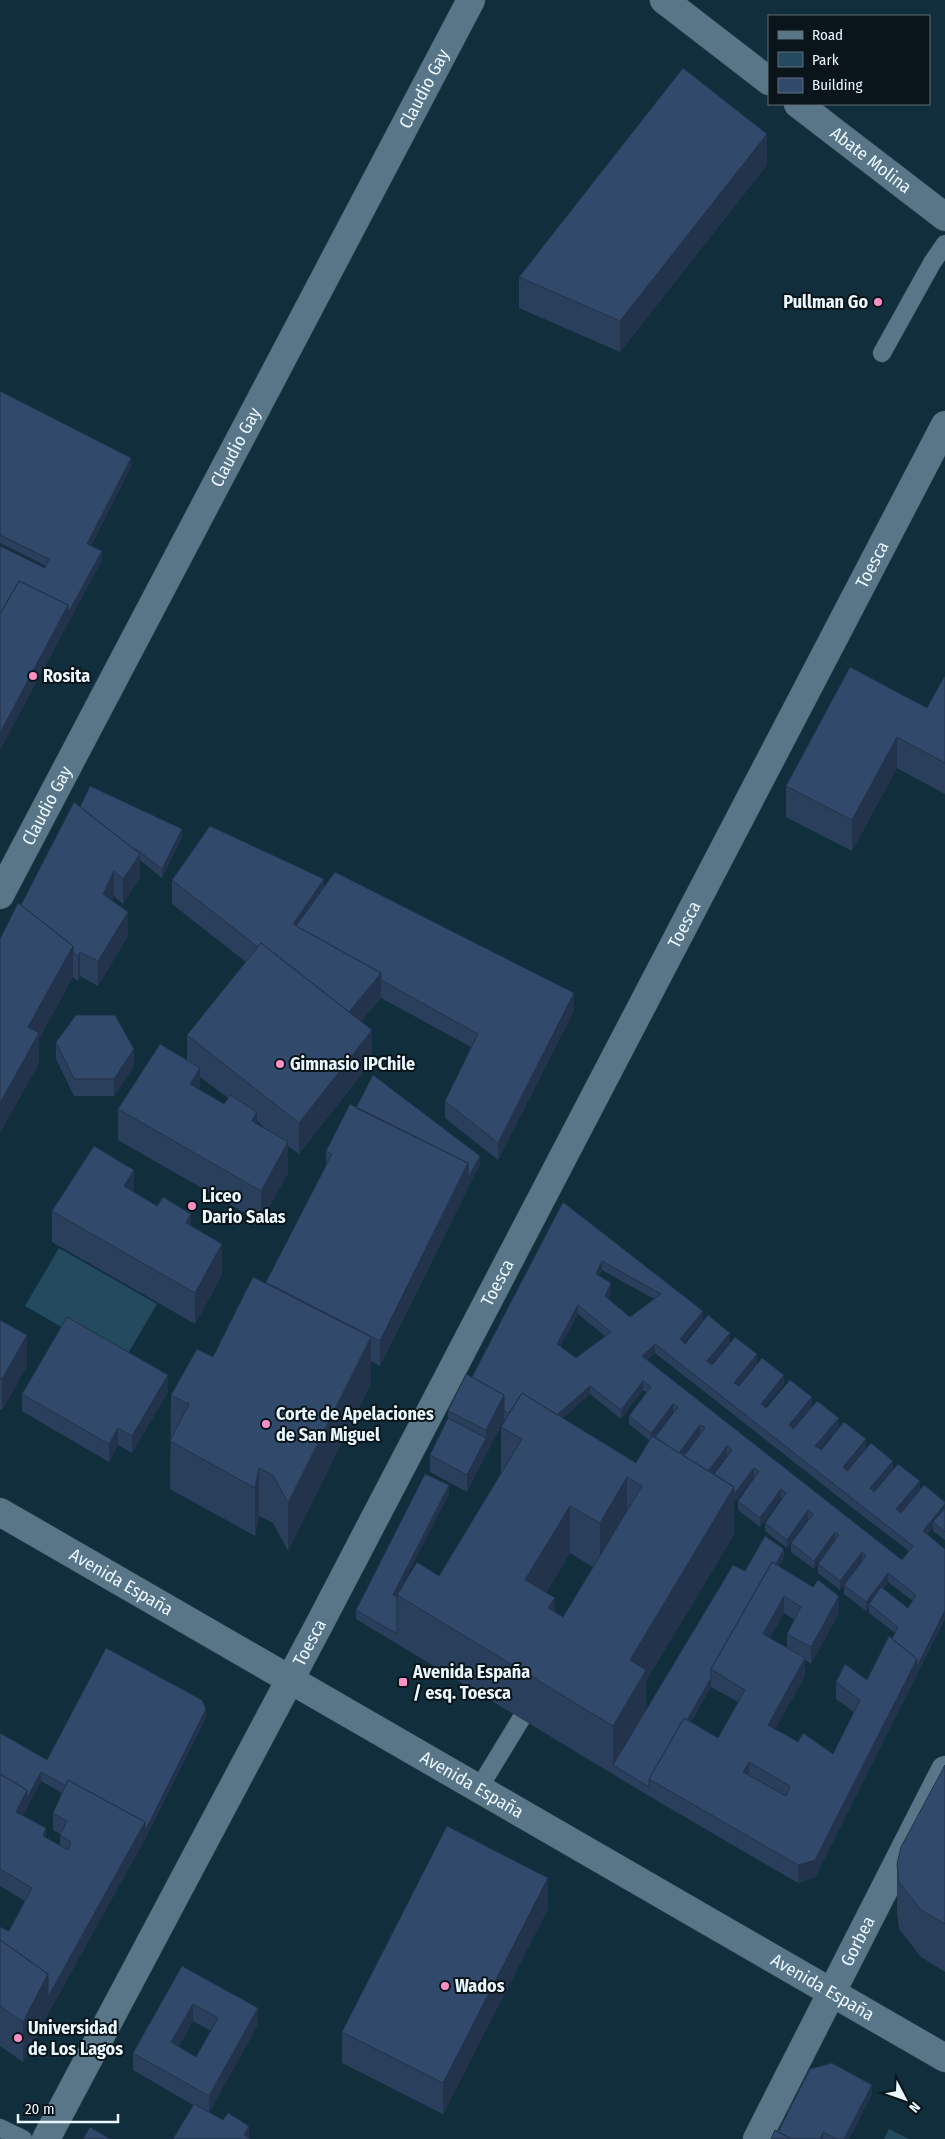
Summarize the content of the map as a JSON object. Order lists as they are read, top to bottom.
{
  "streets": {
    "street": [
      "Claudio Gay",
      "Abate Molina",
      "Toesca",
      "Avenida España",
      "Gorbea"
    ]
  },
  "crossings": [
    ["Toesca", "Avenida España"],
    ["Avenida España", "Gorbea"]
  ],
  "places": {
    "other": [
      "Pullman Go",
      "Rosita",
      "Gimnasio IPChile",
      "Liceo Dario Salas",
      "Corte de Apelaciones de San Miguel",
      "Wados",
      "Universidad de Los Lagos"
    ],
    "transit": ["Avenida España / esq. Toesca"]
  },
  "legend": ["Road", "Park", "Building"],
  "scale_bar": "20 m",
  "north": "bottom right"
}
